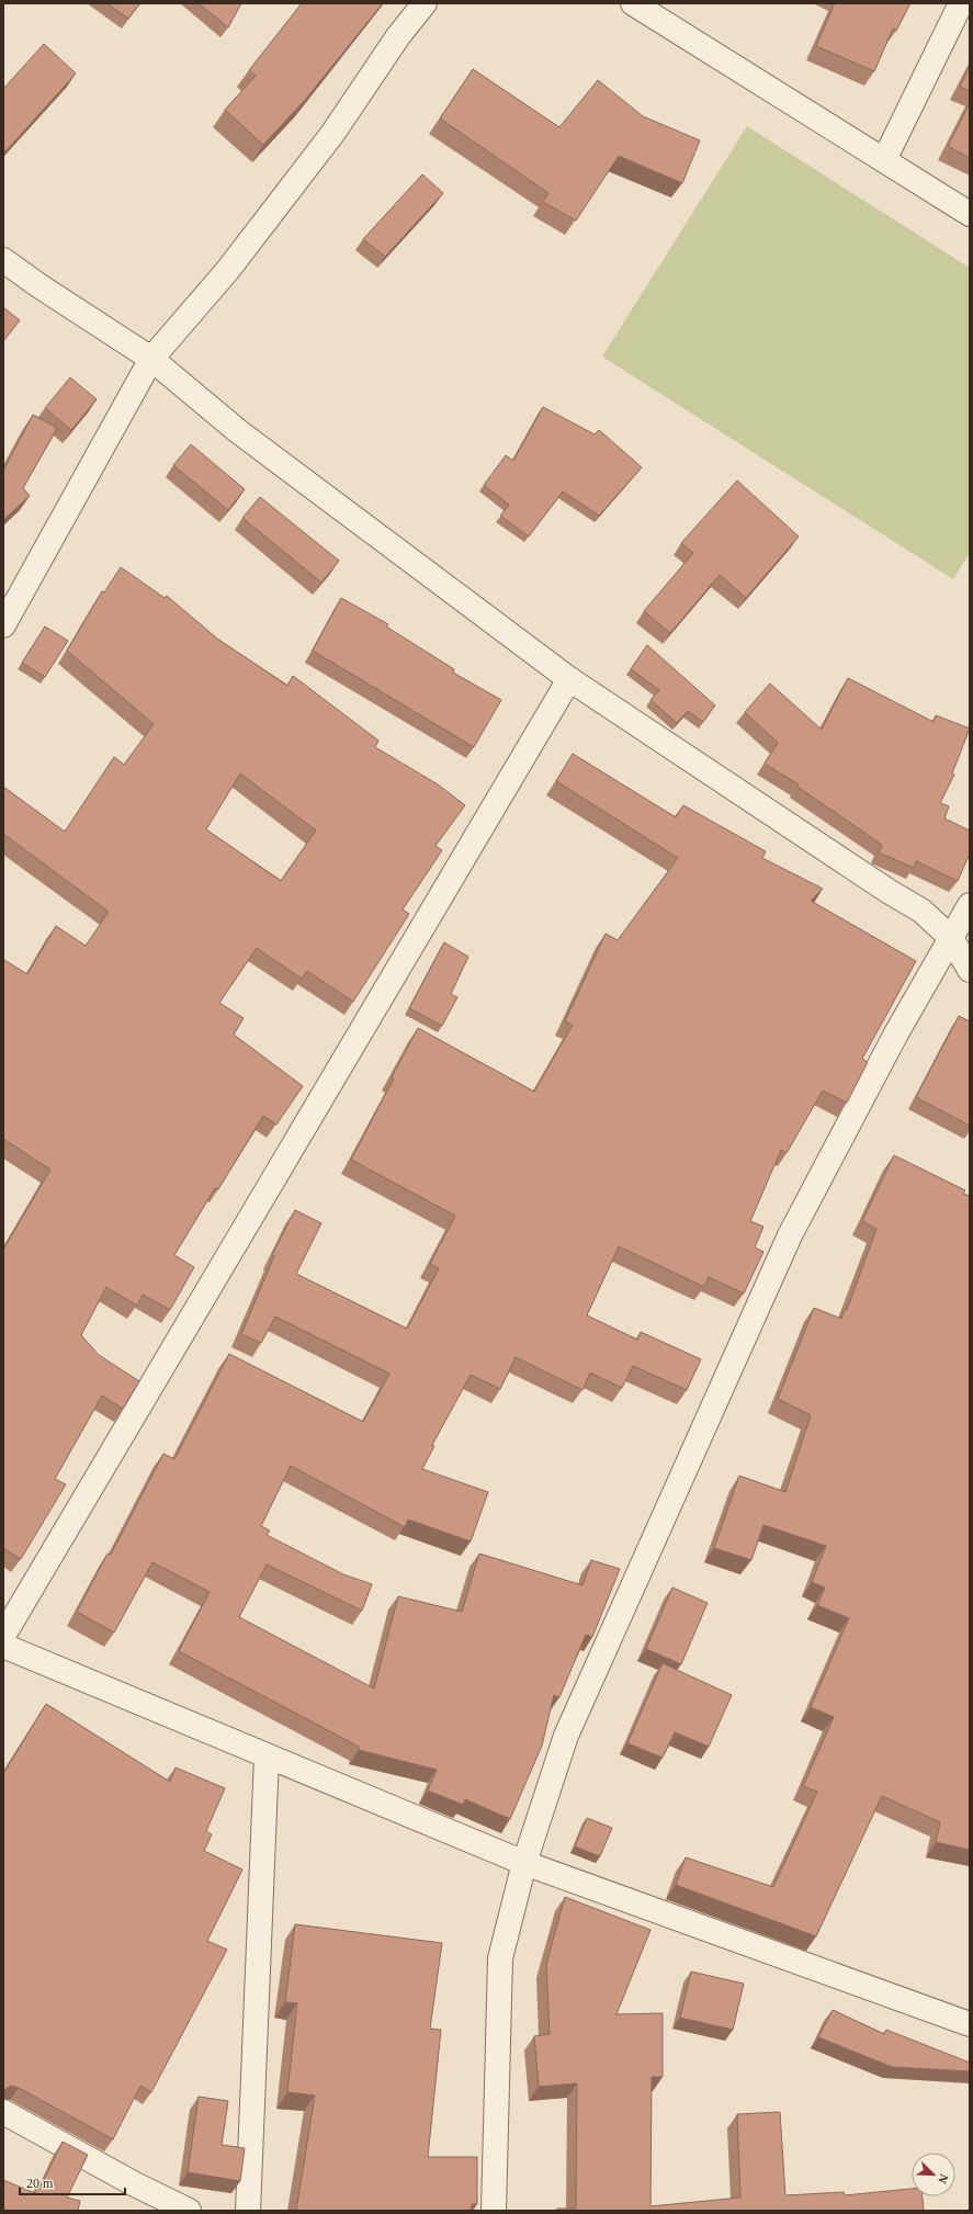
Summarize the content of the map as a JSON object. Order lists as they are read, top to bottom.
{
  "scale_bar": "20 m",
  "north": "bottom right"
}
